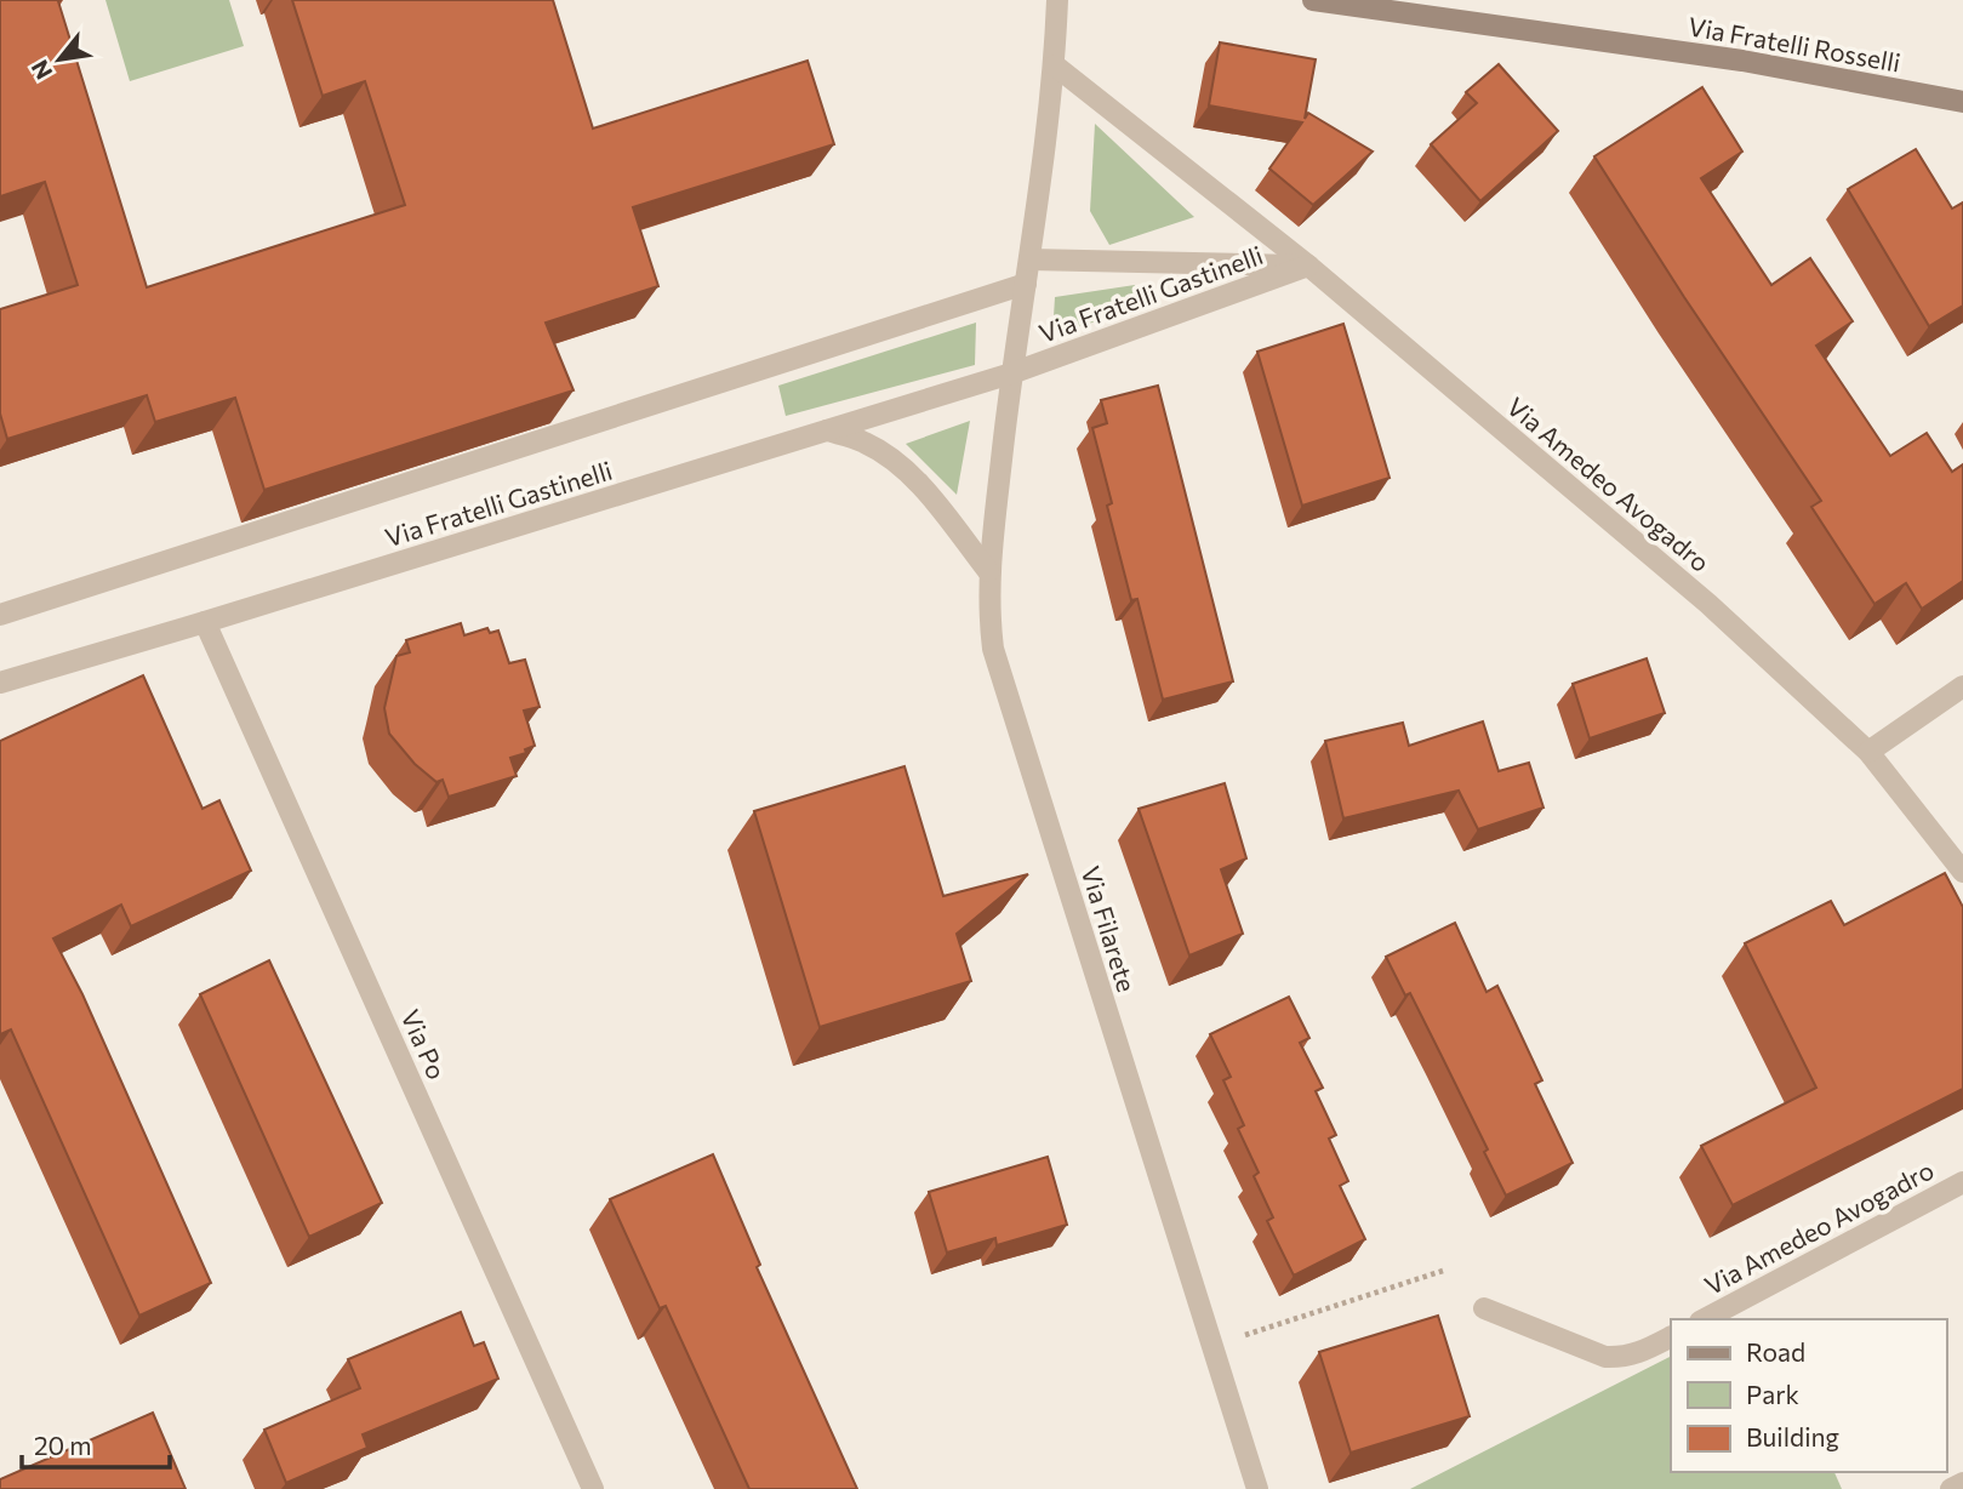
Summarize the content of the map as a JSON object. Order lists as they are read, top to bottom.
{
  "streets": {
    "street": [
      "Via Fratelli Rosselli",
      "Via Fratelli Gastinelli",
      "Via Amedeo Avogadro",
      "Via Filarete",
      "Via Po"
    ]
  },
  "crossings": [
    ["Via Fratelli Gastinelli", "Via Amedeo Avogadro"],
    ["Via Fratelli Gastinelli", "Via Filarete"],
    ["Via Fratelli Gastinelli", "Via Po"]
  ],
  "legend": ["Road", "Park", "Building"],
  "scale_bar": "20 m",
  "north": "bottom left"
}
